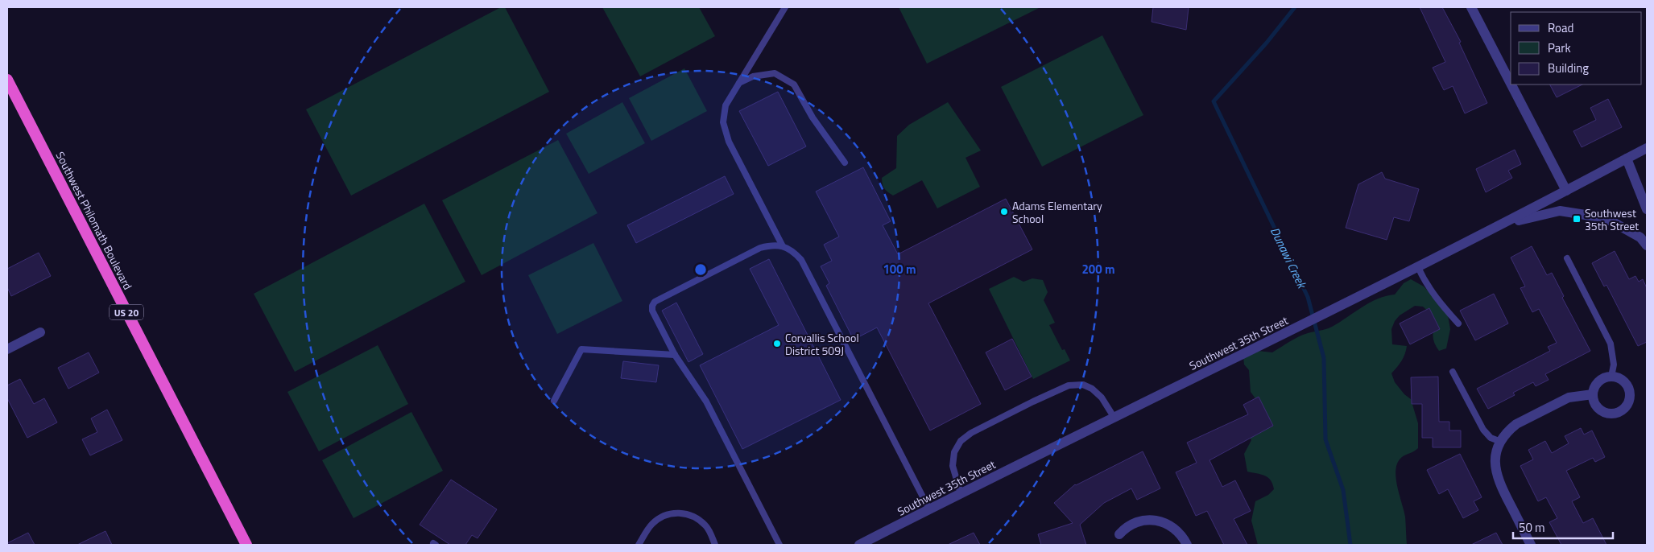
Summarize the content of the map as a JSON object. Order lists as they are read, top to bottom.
{
  "streets": {
    "highway": ["Southwest Philomath Boulevard", "US 20"],
    "street": ["Southwest 35th Street"]
  },
  "water": ["Dunawi Creek"],
  "places": {
    "other": ["Adams Elementary School", "Corvallis School District 509J"],
    "transit": ["Southwest 35th Street"]
  },
  "legend": ["Road", "Park", "Building"],
  "scale_bar": "50 m",
  "rings": ["100 m", "200 m"]
}
